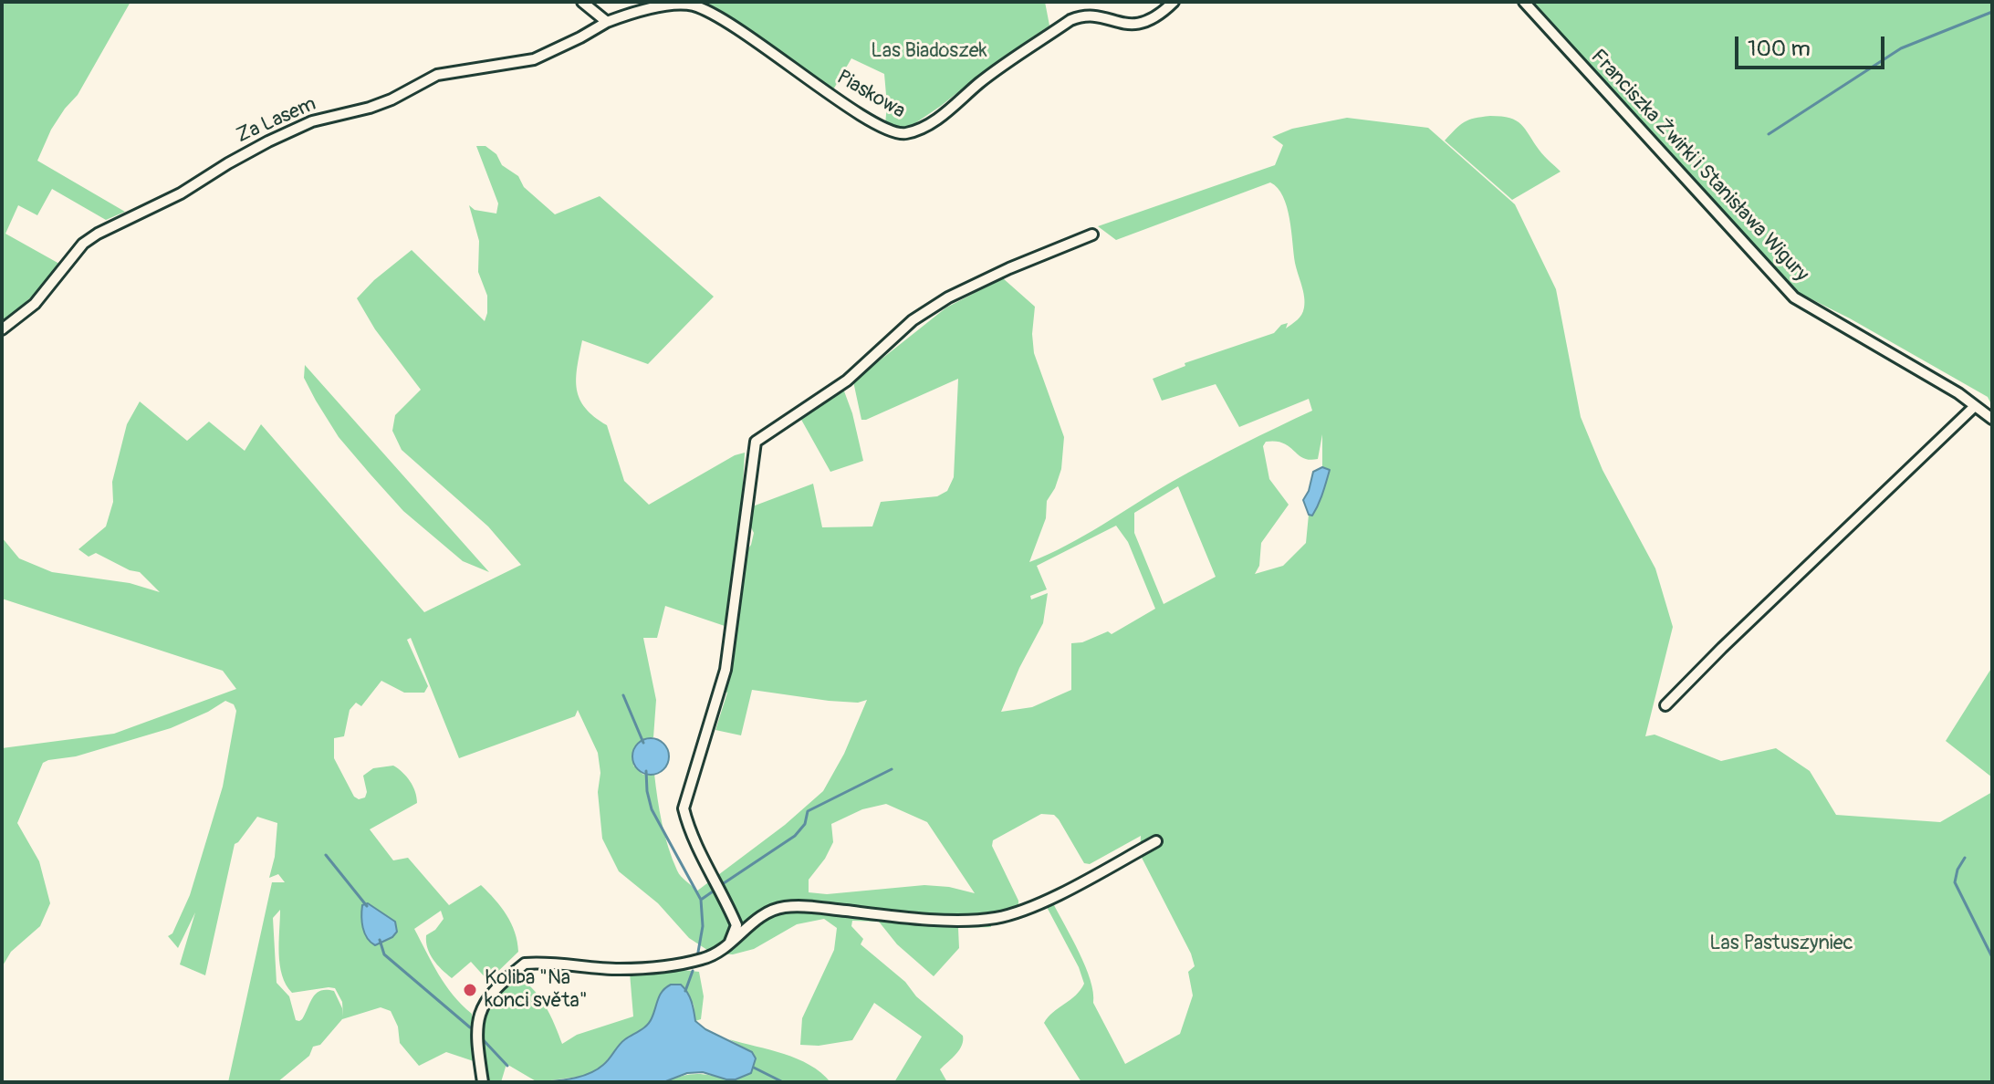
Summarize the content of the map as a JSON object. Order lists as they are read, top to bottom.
{
  "streets": {
    "street": ["Piaskowa", "Za Lasem", "Franciszka Żwirki i Stanisława Wigury"]
  },
  "crossings": [
    ["Piaskowa", "Za Lasem"]
  ],
  "parks": ["Las Biadoszek", "Las Pastuszyniec"],
  "places": ["Koliba \"Na konci světa\""],
  "scale_bar": "100 m"
}
